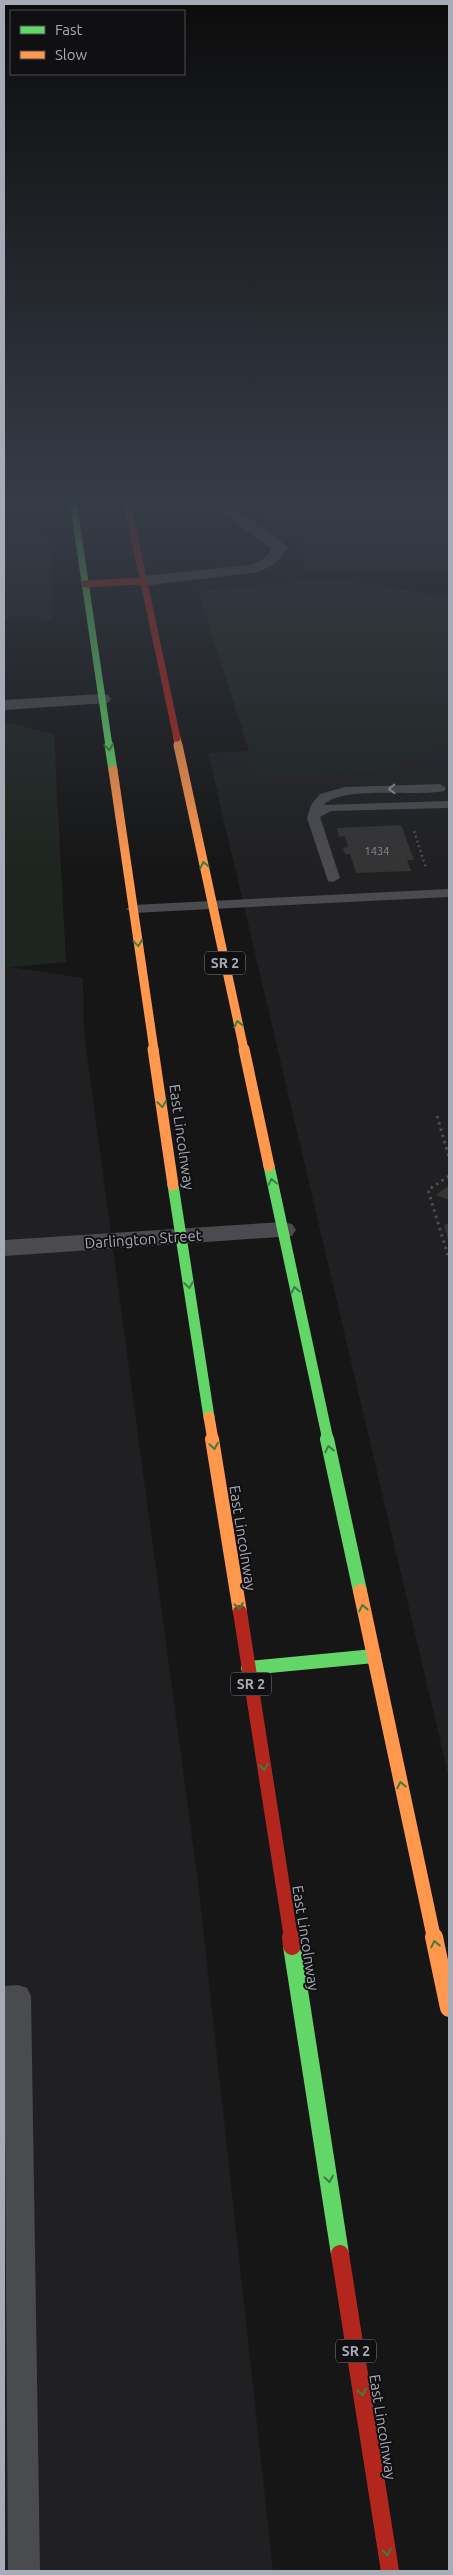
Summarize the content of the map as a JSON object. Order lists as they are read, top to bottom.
{
  "streets": {
    "main road": ["SR 2", "East Lincolnway"],
    "street": ["Darlington Street"]
  },
  "crossings": [
    ["SR 2", "Darlington Street"],
    ["East Lincolnway", "Darlington Street"]
  ],
  "one_way": ["East Lincolnway"],
  "house_numbers": ["1434"],
  "legend": ["Fast", "Slow"]
}
